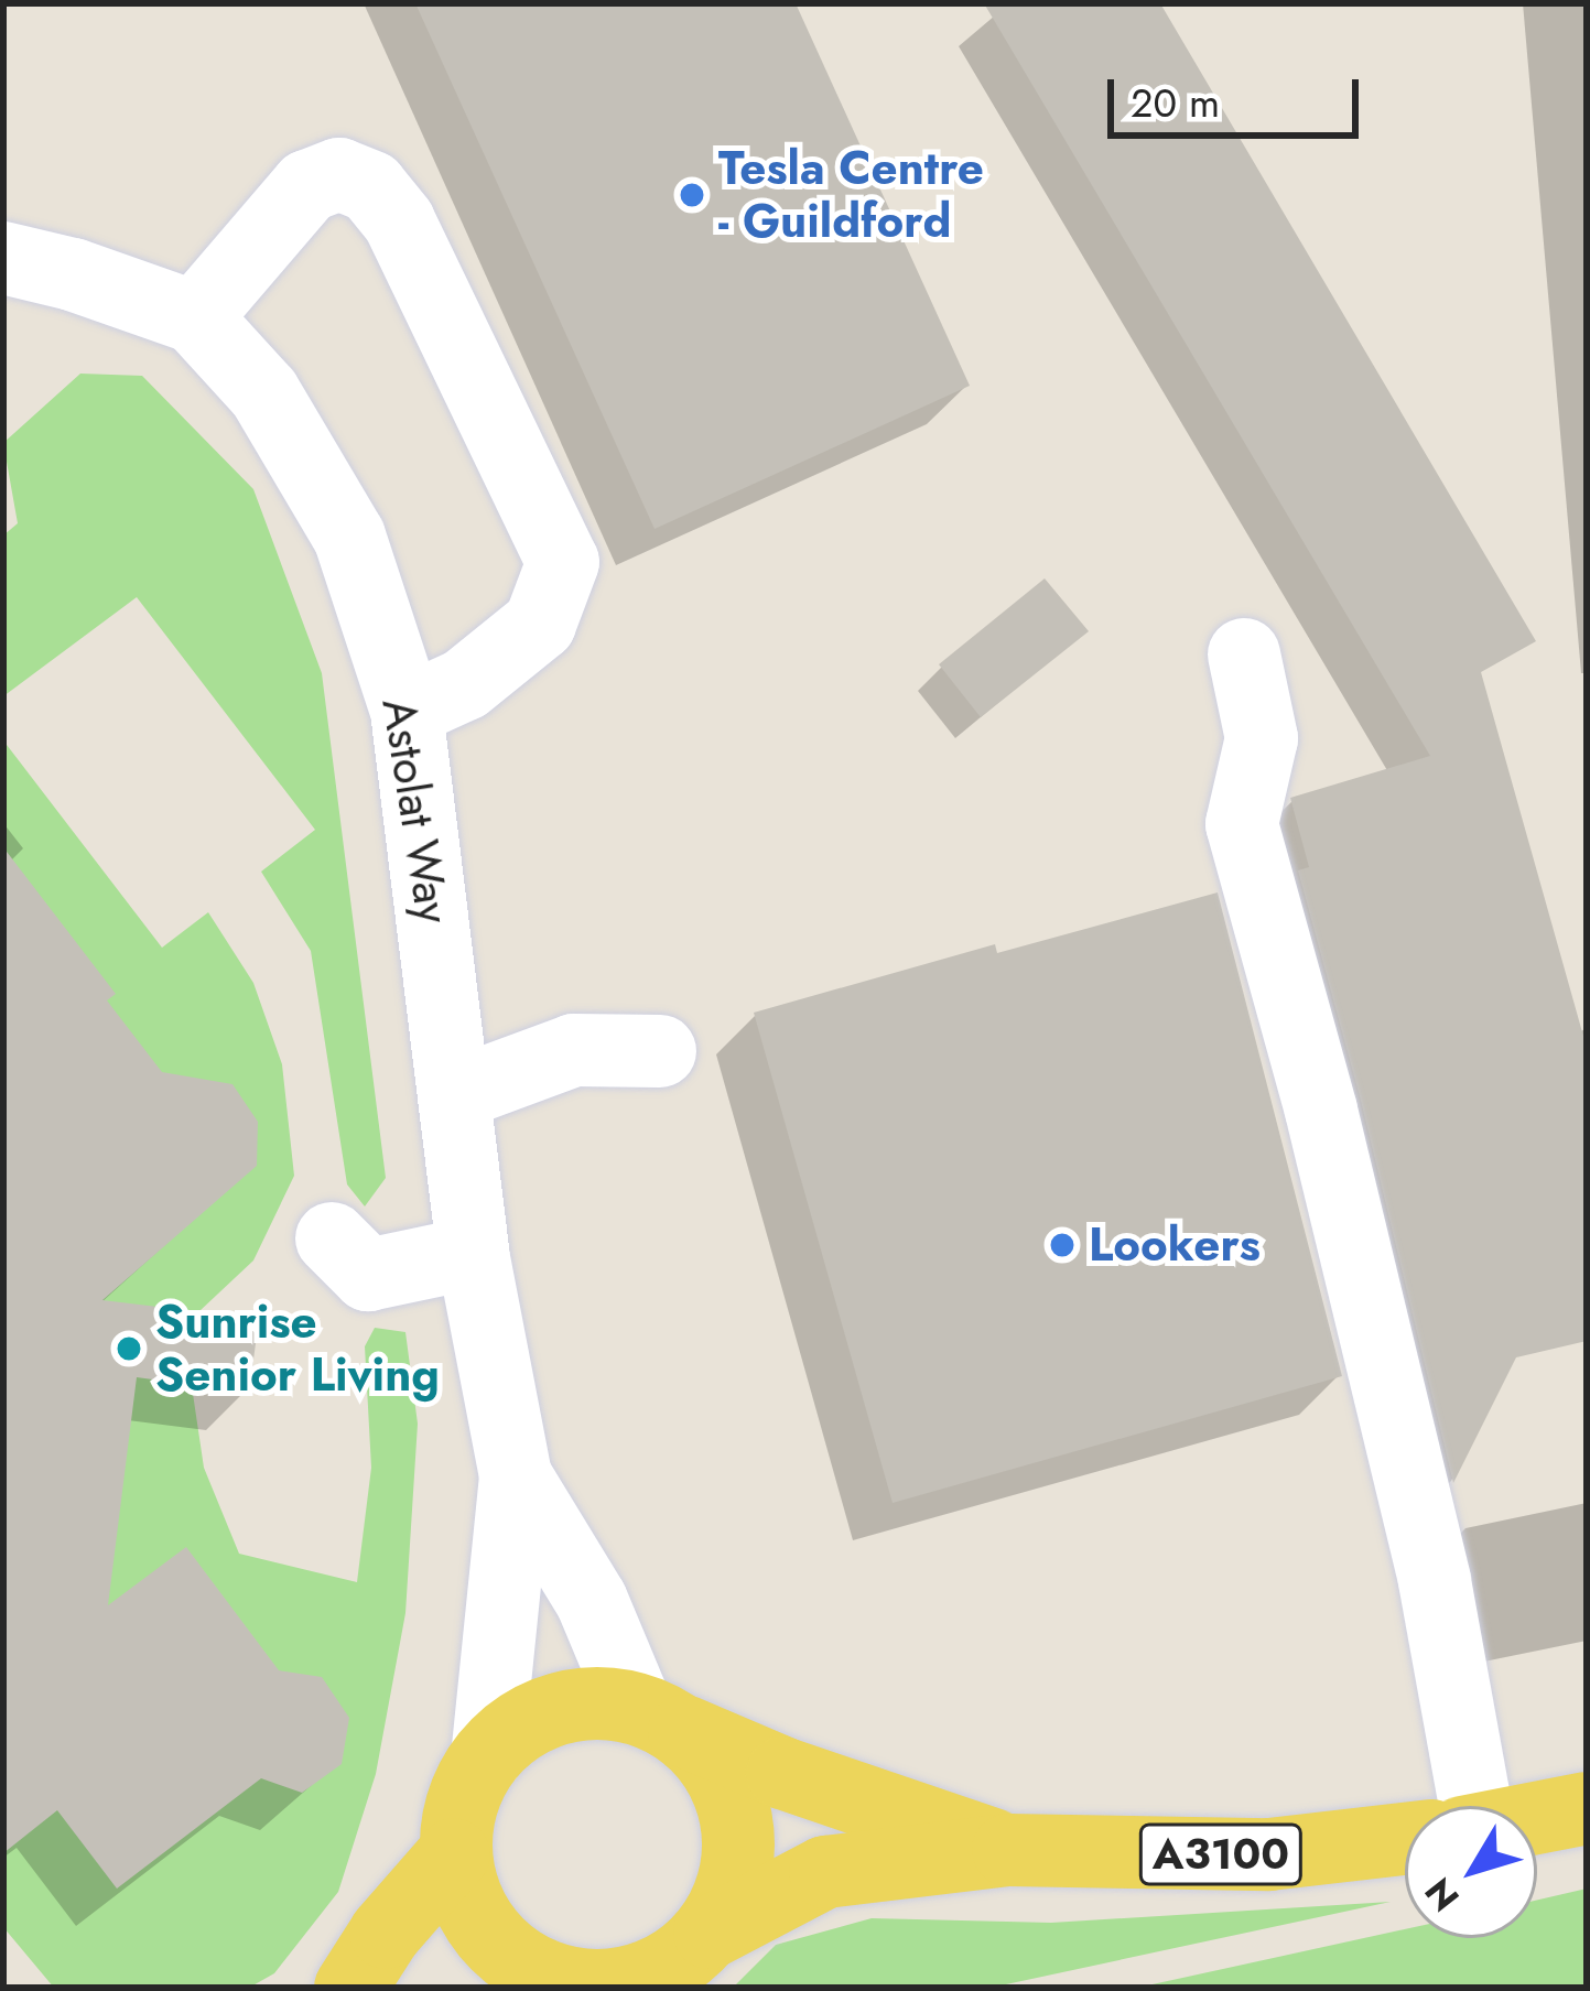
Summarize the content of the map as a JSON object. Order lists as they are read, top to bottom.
{
  "streets": {
    "main road": ["A3100"],
    "street": ["Astolat Way"]
  },
  "crossings": [
    ["Astolat Way", "A3100"]
  ],
  "places": ["Tesla Centre - Guildford", "Lookers", "Sunrise Senior Living"],
  "scale_bar": "20 m",
  "north": "bottom left"
}
